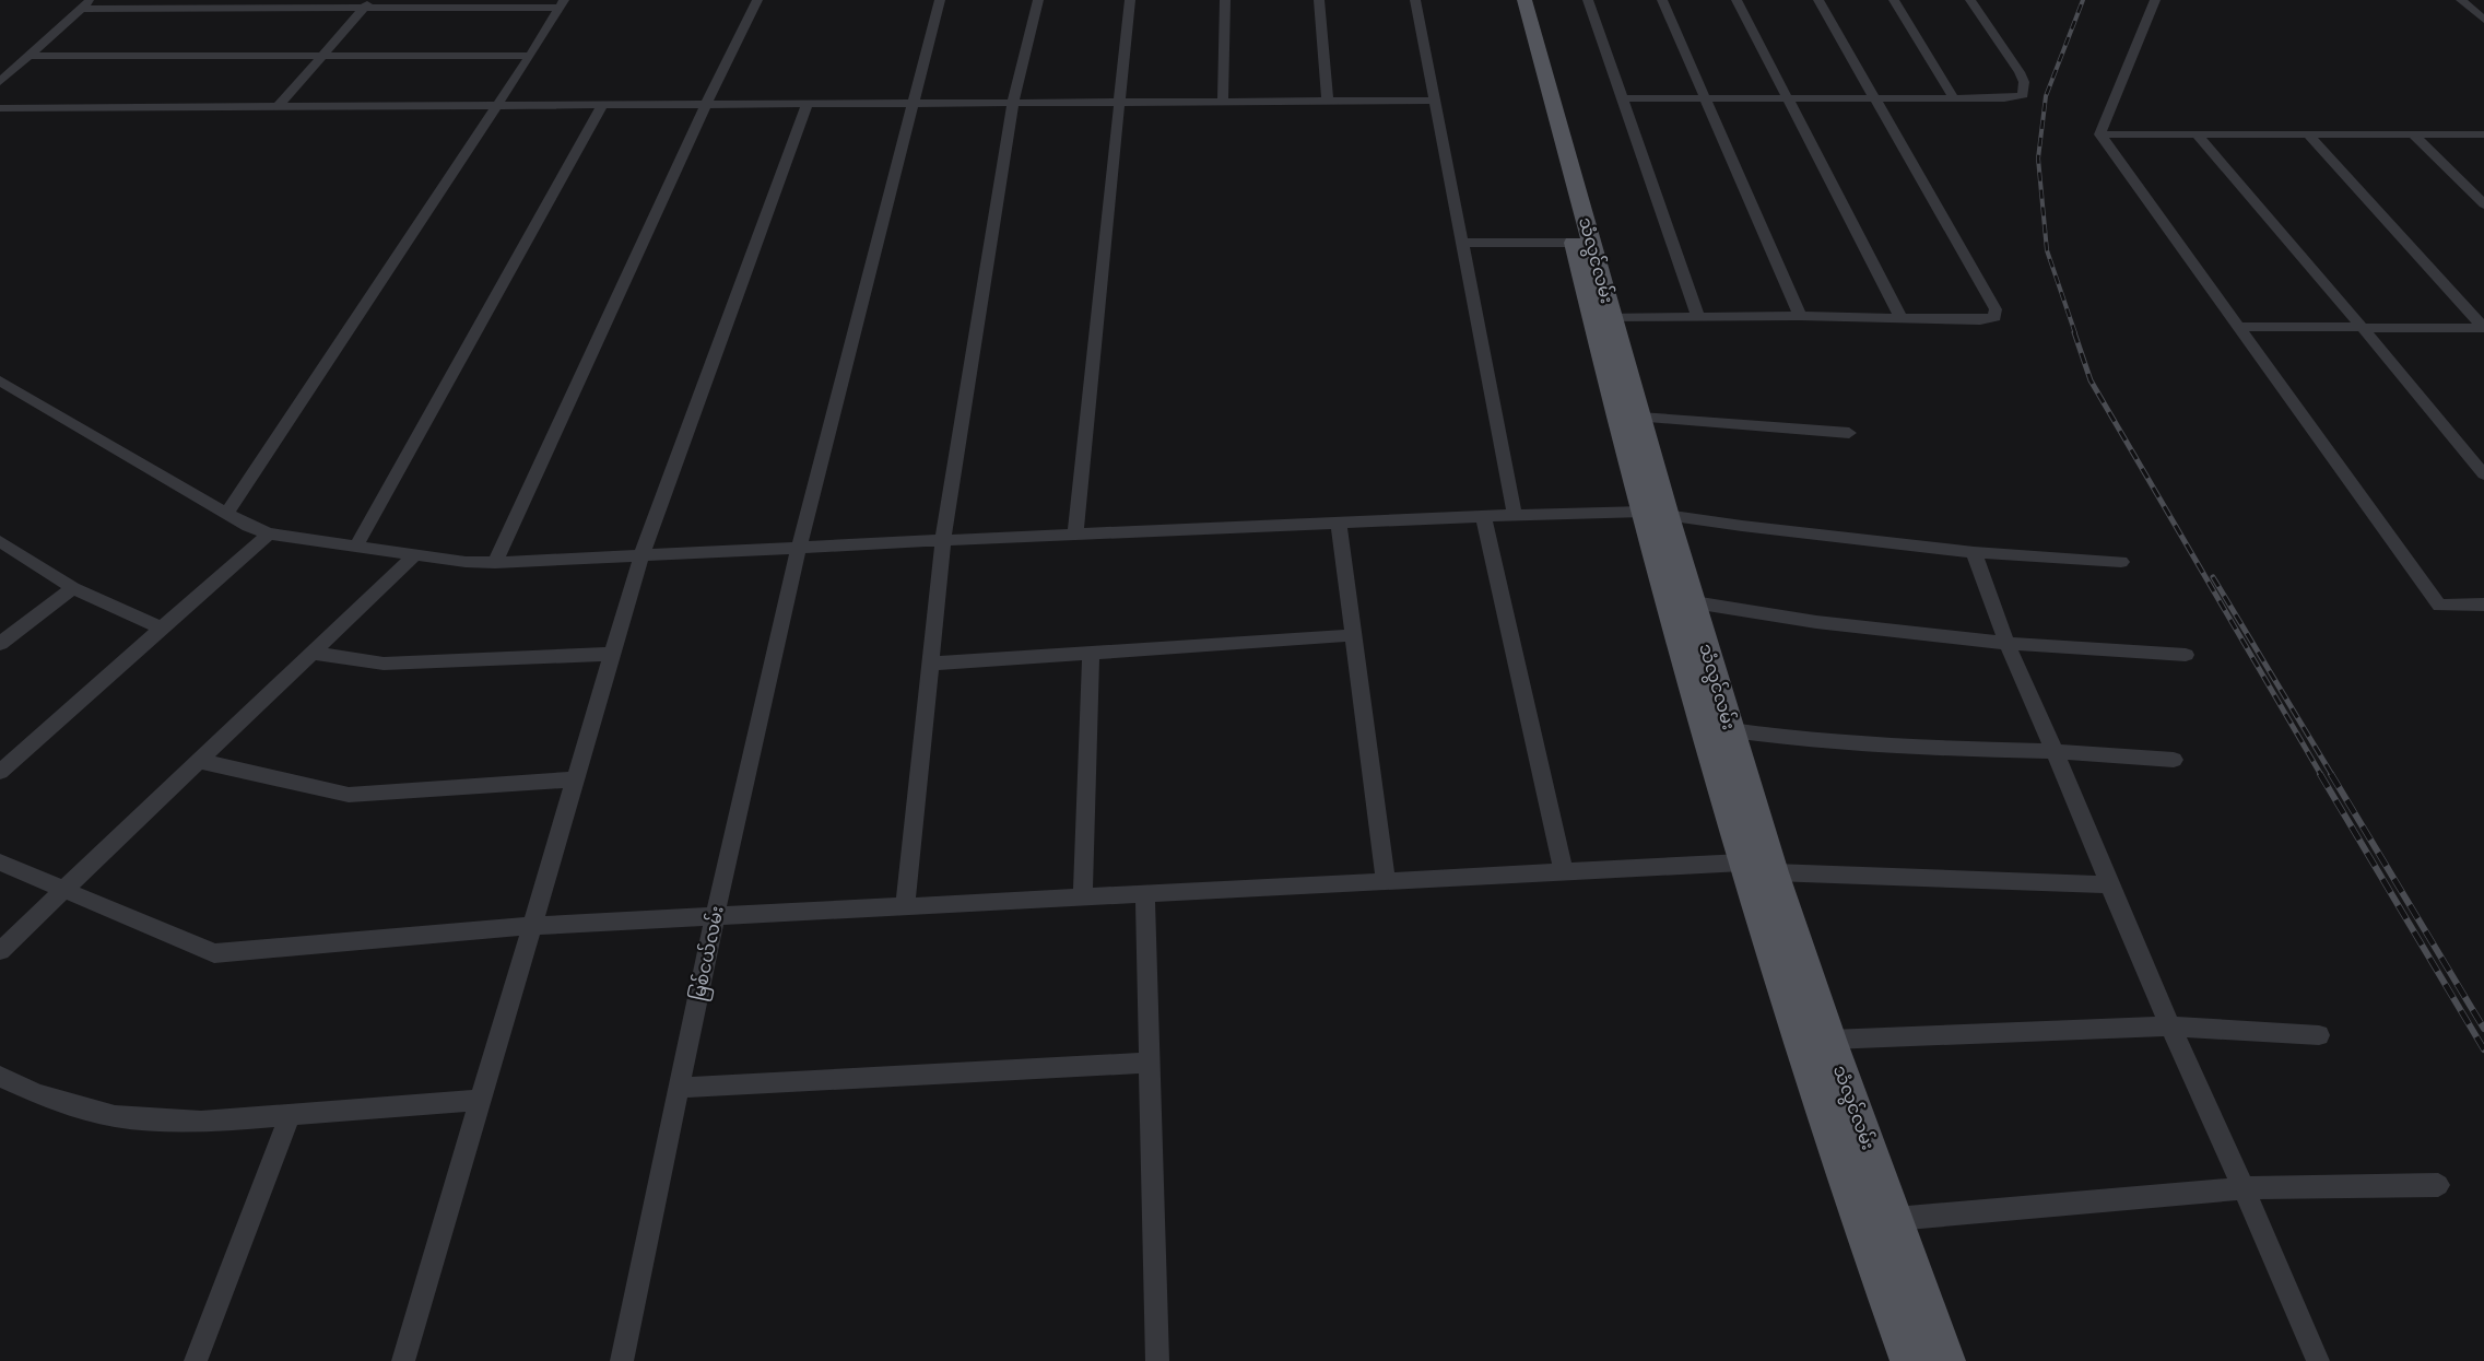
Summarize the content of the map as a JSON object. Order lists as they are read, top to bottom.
{
  "streets": {
    "main road": ["သံလွင်လမ်း"],
    "street": ["မြစ်ငယ်လမ်း"]
  }
}
